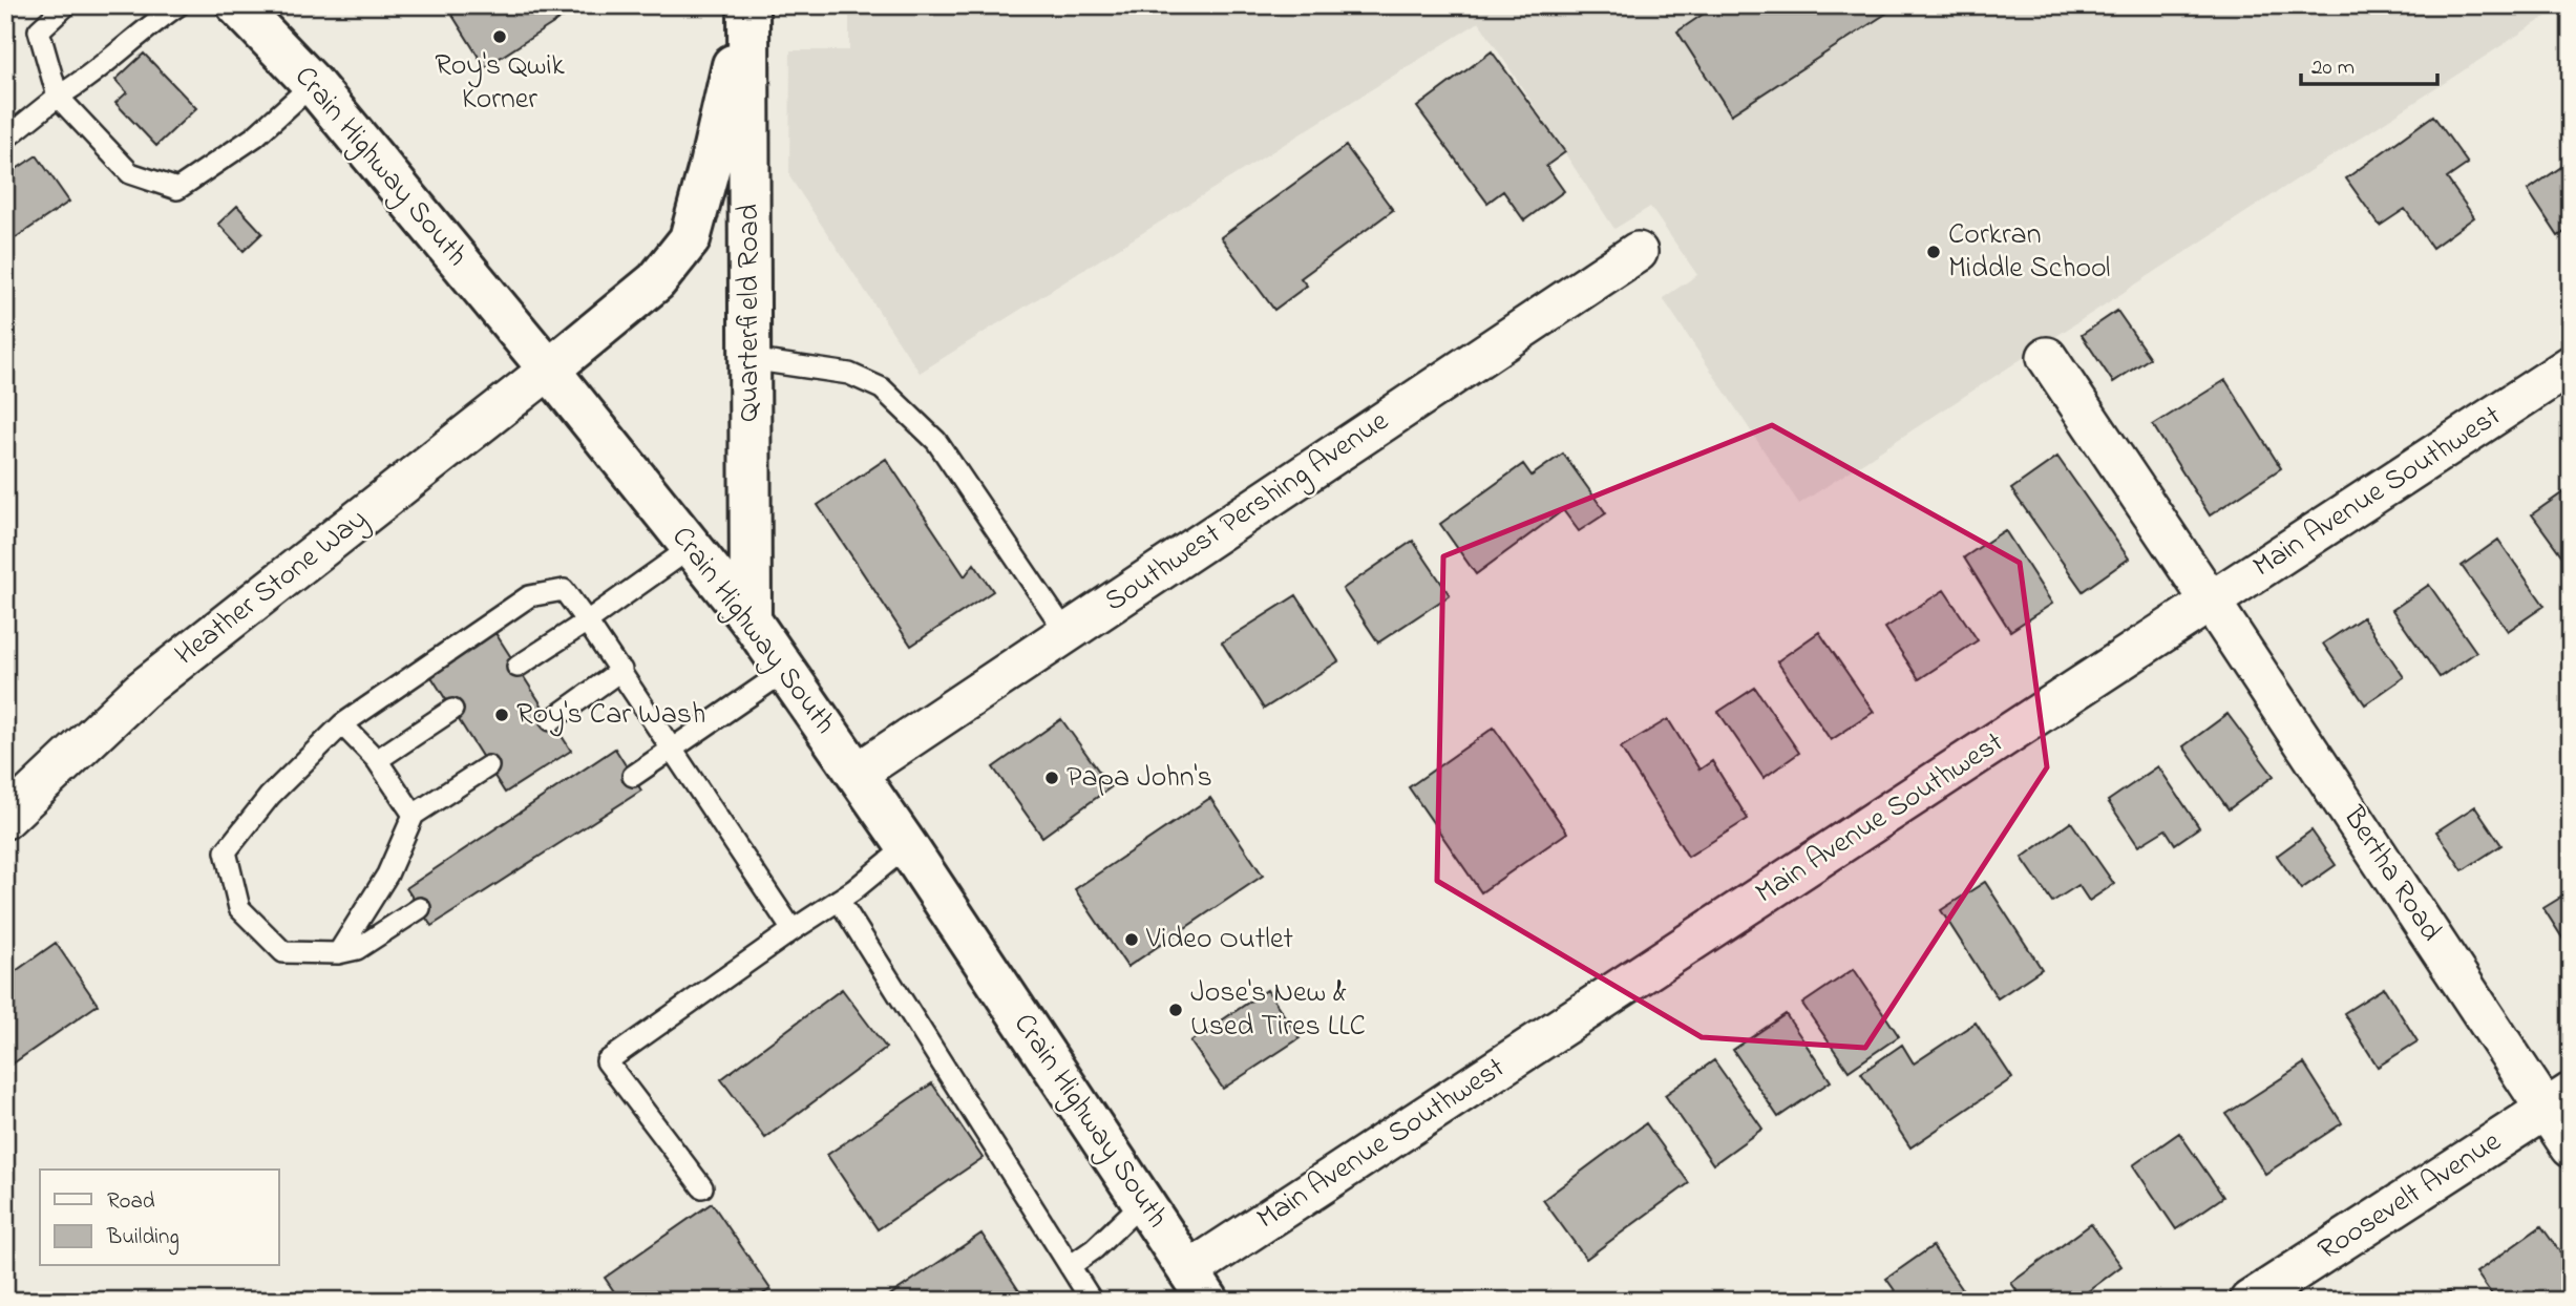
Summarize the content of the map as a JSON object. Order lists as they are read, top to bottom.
{
  "streets": {
    "main road": ["Crain Highway South", "Quarterfield Road"],
    "street": [
      "Main Avenue Southwest",
      "Southwest Pershing Avenue",
      "Heather Stone Way",
      "Bertha Road",
      "Roosevelt Avenue"
    ]
  },
  "crossings": [
    ["Crain Highway South", "Quarterfield Road"],
    ["Crain Highway South", "Main Avenue Southwest"],
    ["Crain Highway South", "Southwest Pershing Avenue"],
    ["Crain Highway South", "Heather Stone Way"],
    ["Quarterfield Road", "Heather Stone Way"],
    ["Main Avenue Southwest", "Bertha Road"],
    ["Bertha Road", "Roosevelt Avenue"]
  ],
  "places": [
    "Roy's Qwik Korner",
    "Corkran Middle School",
    "Roy's Car Wash",
    "Papa John's",
    "Video Outlet",
    "Jose's New & Used Tires LLC"
  ],
  "legend": ["Road", "Building"],
  "scale_bar": "20 m"
}
